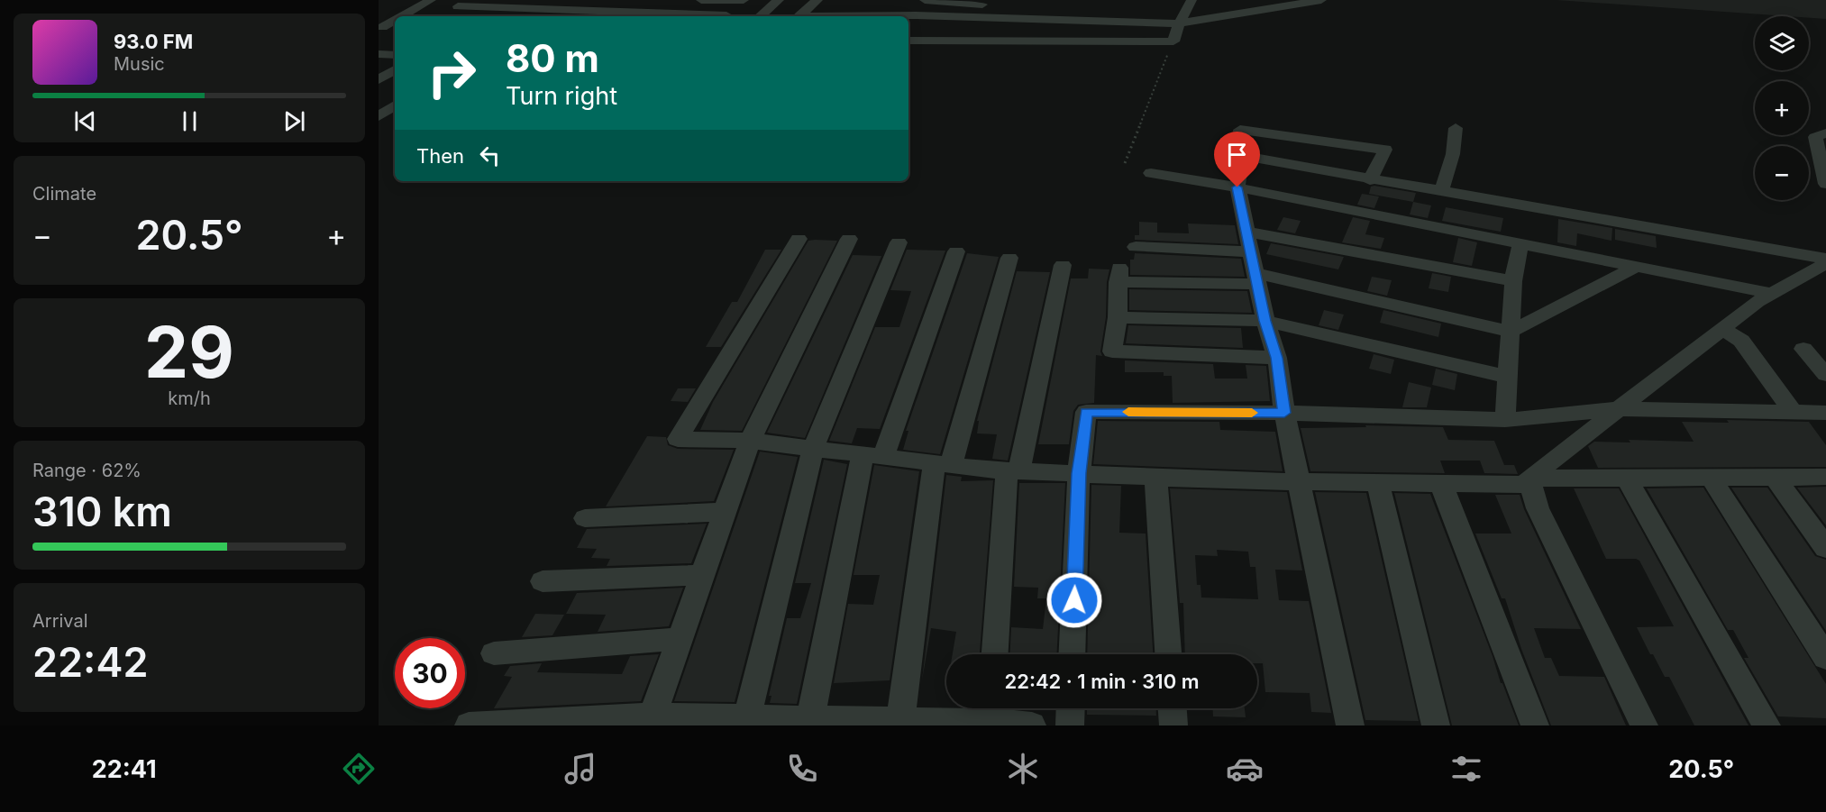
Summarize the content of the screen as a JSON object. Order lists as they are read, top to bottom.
{
  "page": {
    "map_buttons": ["+", "−"],
    "turn": ["80 m", "Turn right"],
    "song": ["93.0 FM", "Music"],
    "then": "Then",
    "tile": [
      "Climate",
      ["29", "km/h"],
      ["Range · 62%", "310 km"],
      ["Arrival", "22:42"]
    ],
    "heat": ["−", "20.5°", "+"],
    "limit": "30",
    "trip": "22:42 · 1 min · 310 m",
    "tabs": ["22:41", "20.5°"]
  }
}
